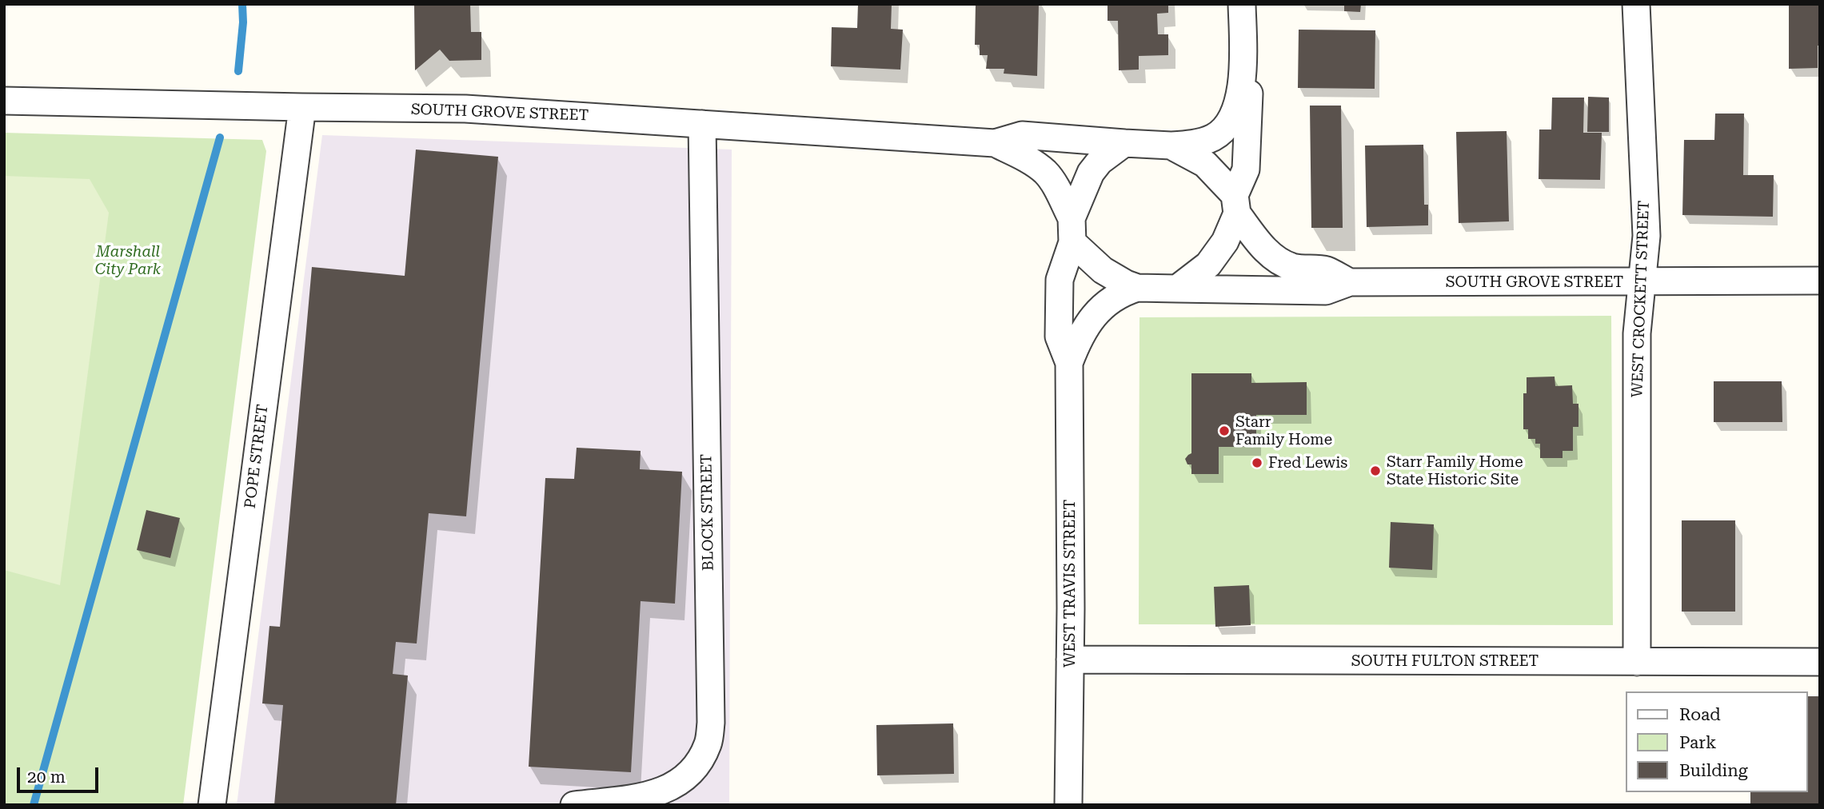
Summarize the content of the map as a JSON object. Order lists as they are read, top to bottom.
{
  "streets": {
    "street": [
      "SOUTH GROVE STREET",
      "WEST CROCKETT STREET",
      "POPE STREET",
      "BLOCK STREET",
      "WEST TRAVIS STREET",
      "SOUTH FULTON STREET"
    ]
  },
  "crossings": [
    ["SOUTH GROVE STREET", "WEST CROCKETT STREET"],
    ["SOUTH GROVE STREET", "POPE STREET"],
    ["SOUTH GROVE STREET", "BLOCK STREET"],
    ["SOUTH GROVE STREET", "WEST TRAVIS STREET"],
    ["WEST CROCKETT STREET", "SOUTH FULTON STREET"],
    ["WEST TRAVIS STREET", "SOUTH FULTON STREET"]
  ],
  "parks": ["Marshall City Park"],
  "places": ["Starr Family Home", "Fred Lewis", "Starr Family Home State Historic Site"],
  "legend": ["Road", "Park", "Building"],
  "scale_bar": "20 m"
}
